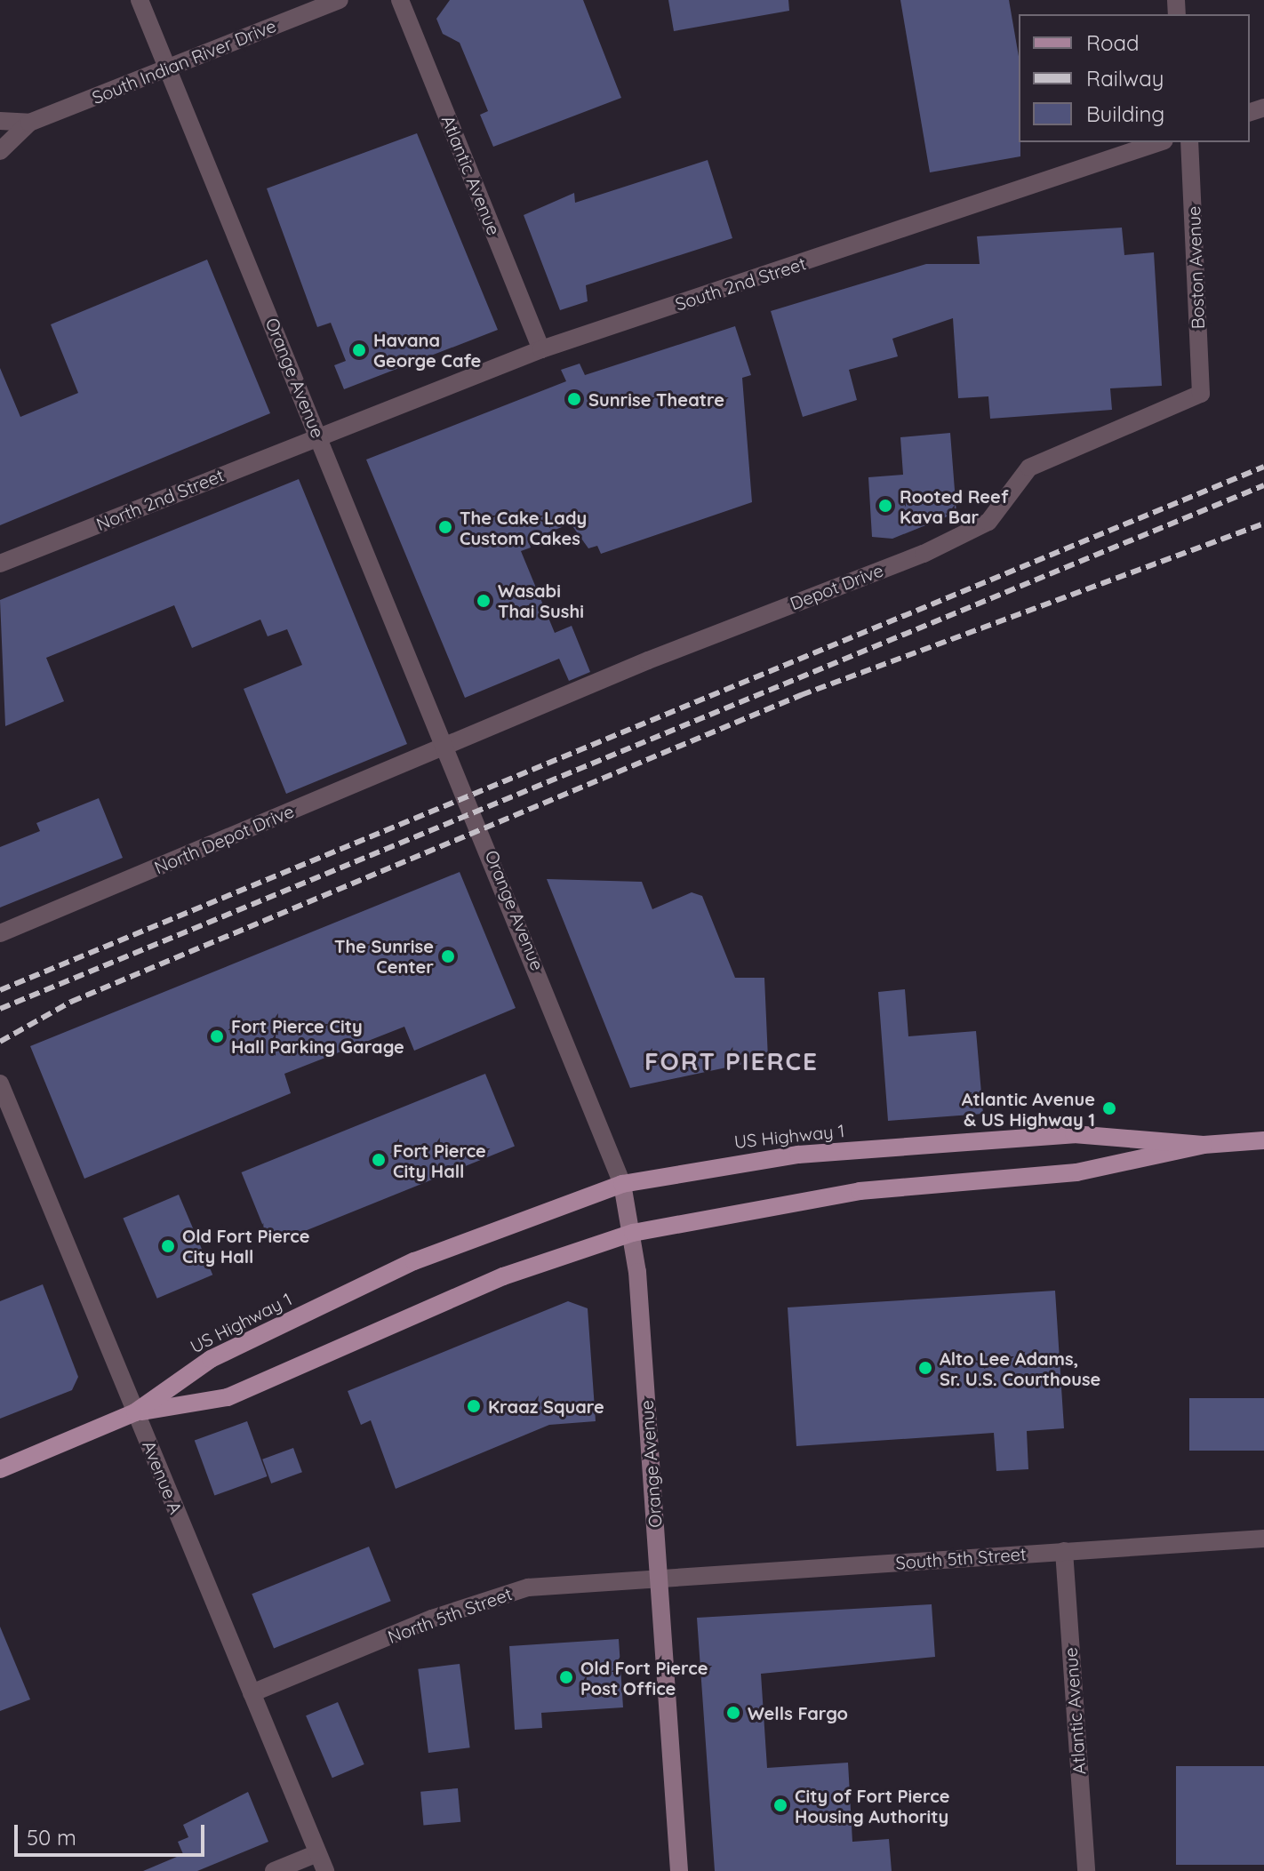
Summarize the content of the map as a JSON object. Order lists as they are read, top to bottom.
{
  "streets": {
    "main road": ["Orange Avenue", "US Highway 1"],
    "street": [
      "South Indian River Drive",
      "Atlantic Avenue",
      "Boston Avenue",
      "South 2nd Street",
      "North 2nd Street",
      "Depot Drive",
      "North Depot Drive",
      "Avenue A",
      "South 5th Street",
      "North 5th Street"
    ]
  },
  "crossings": [
    ["South Indian River Drive", "Orange Avenue"],
    ["Atlantic Avenue", "South 2nd Street"],
    ["Atlantic Avenue", "South 5th Street"],
    ["Boston Avenue", "Depot Drive"],
    ["South 2nd Street", "Orange Avenue"],
    ["South 2nd Street", "North 2nd Street"],
    ["Orange Avenue", "North 2nd Street"],
    ["Orange Avenue", "Depot Drive"],
    ["Orange Avenue", "North Depot Drive"],
    ["Orange Avenue", "US Highway 1"],
    ["Orange Avenue", "South 5th Street"],
    ["Orange Avenue", "North 5th Street"],
    ["Depot Drive", "North Depot Drive"],
    ["US Highway 1", "Avenue A"],
    ["Avenue A", "North 5th Street"],
    ["South 5th Street", "North 5th Street"]
  ],
  "districts": ["FORT PIERCE"],
  "places": [
    "Havana George Cafe",
    "Sunrise Theatre",
    "Rooted Reef Kava Bar",
    "The Cake Lady Custom Cakes",
    "Wasabi Thai Sushi",
    "The Sunrise Center",
    "Fort Pierce City Hall Parking Garage",
    "Atlantic Avenue & US Highway 1",
    "Fort Pierce City Hall",
    "Old Fort Pierce City Hall",
    "Alto Lee Adams, Sr. U.S. Courthouse",
    "Kraaz Square",
    "Old Fort Pierce Post Office",
    "Wells Fargo",
    "City of Fort Pierce Housing Authority"
  ],
  "legend": ["Road", "Railway", "Building"],
  "scale_bar": "50 m"
}
